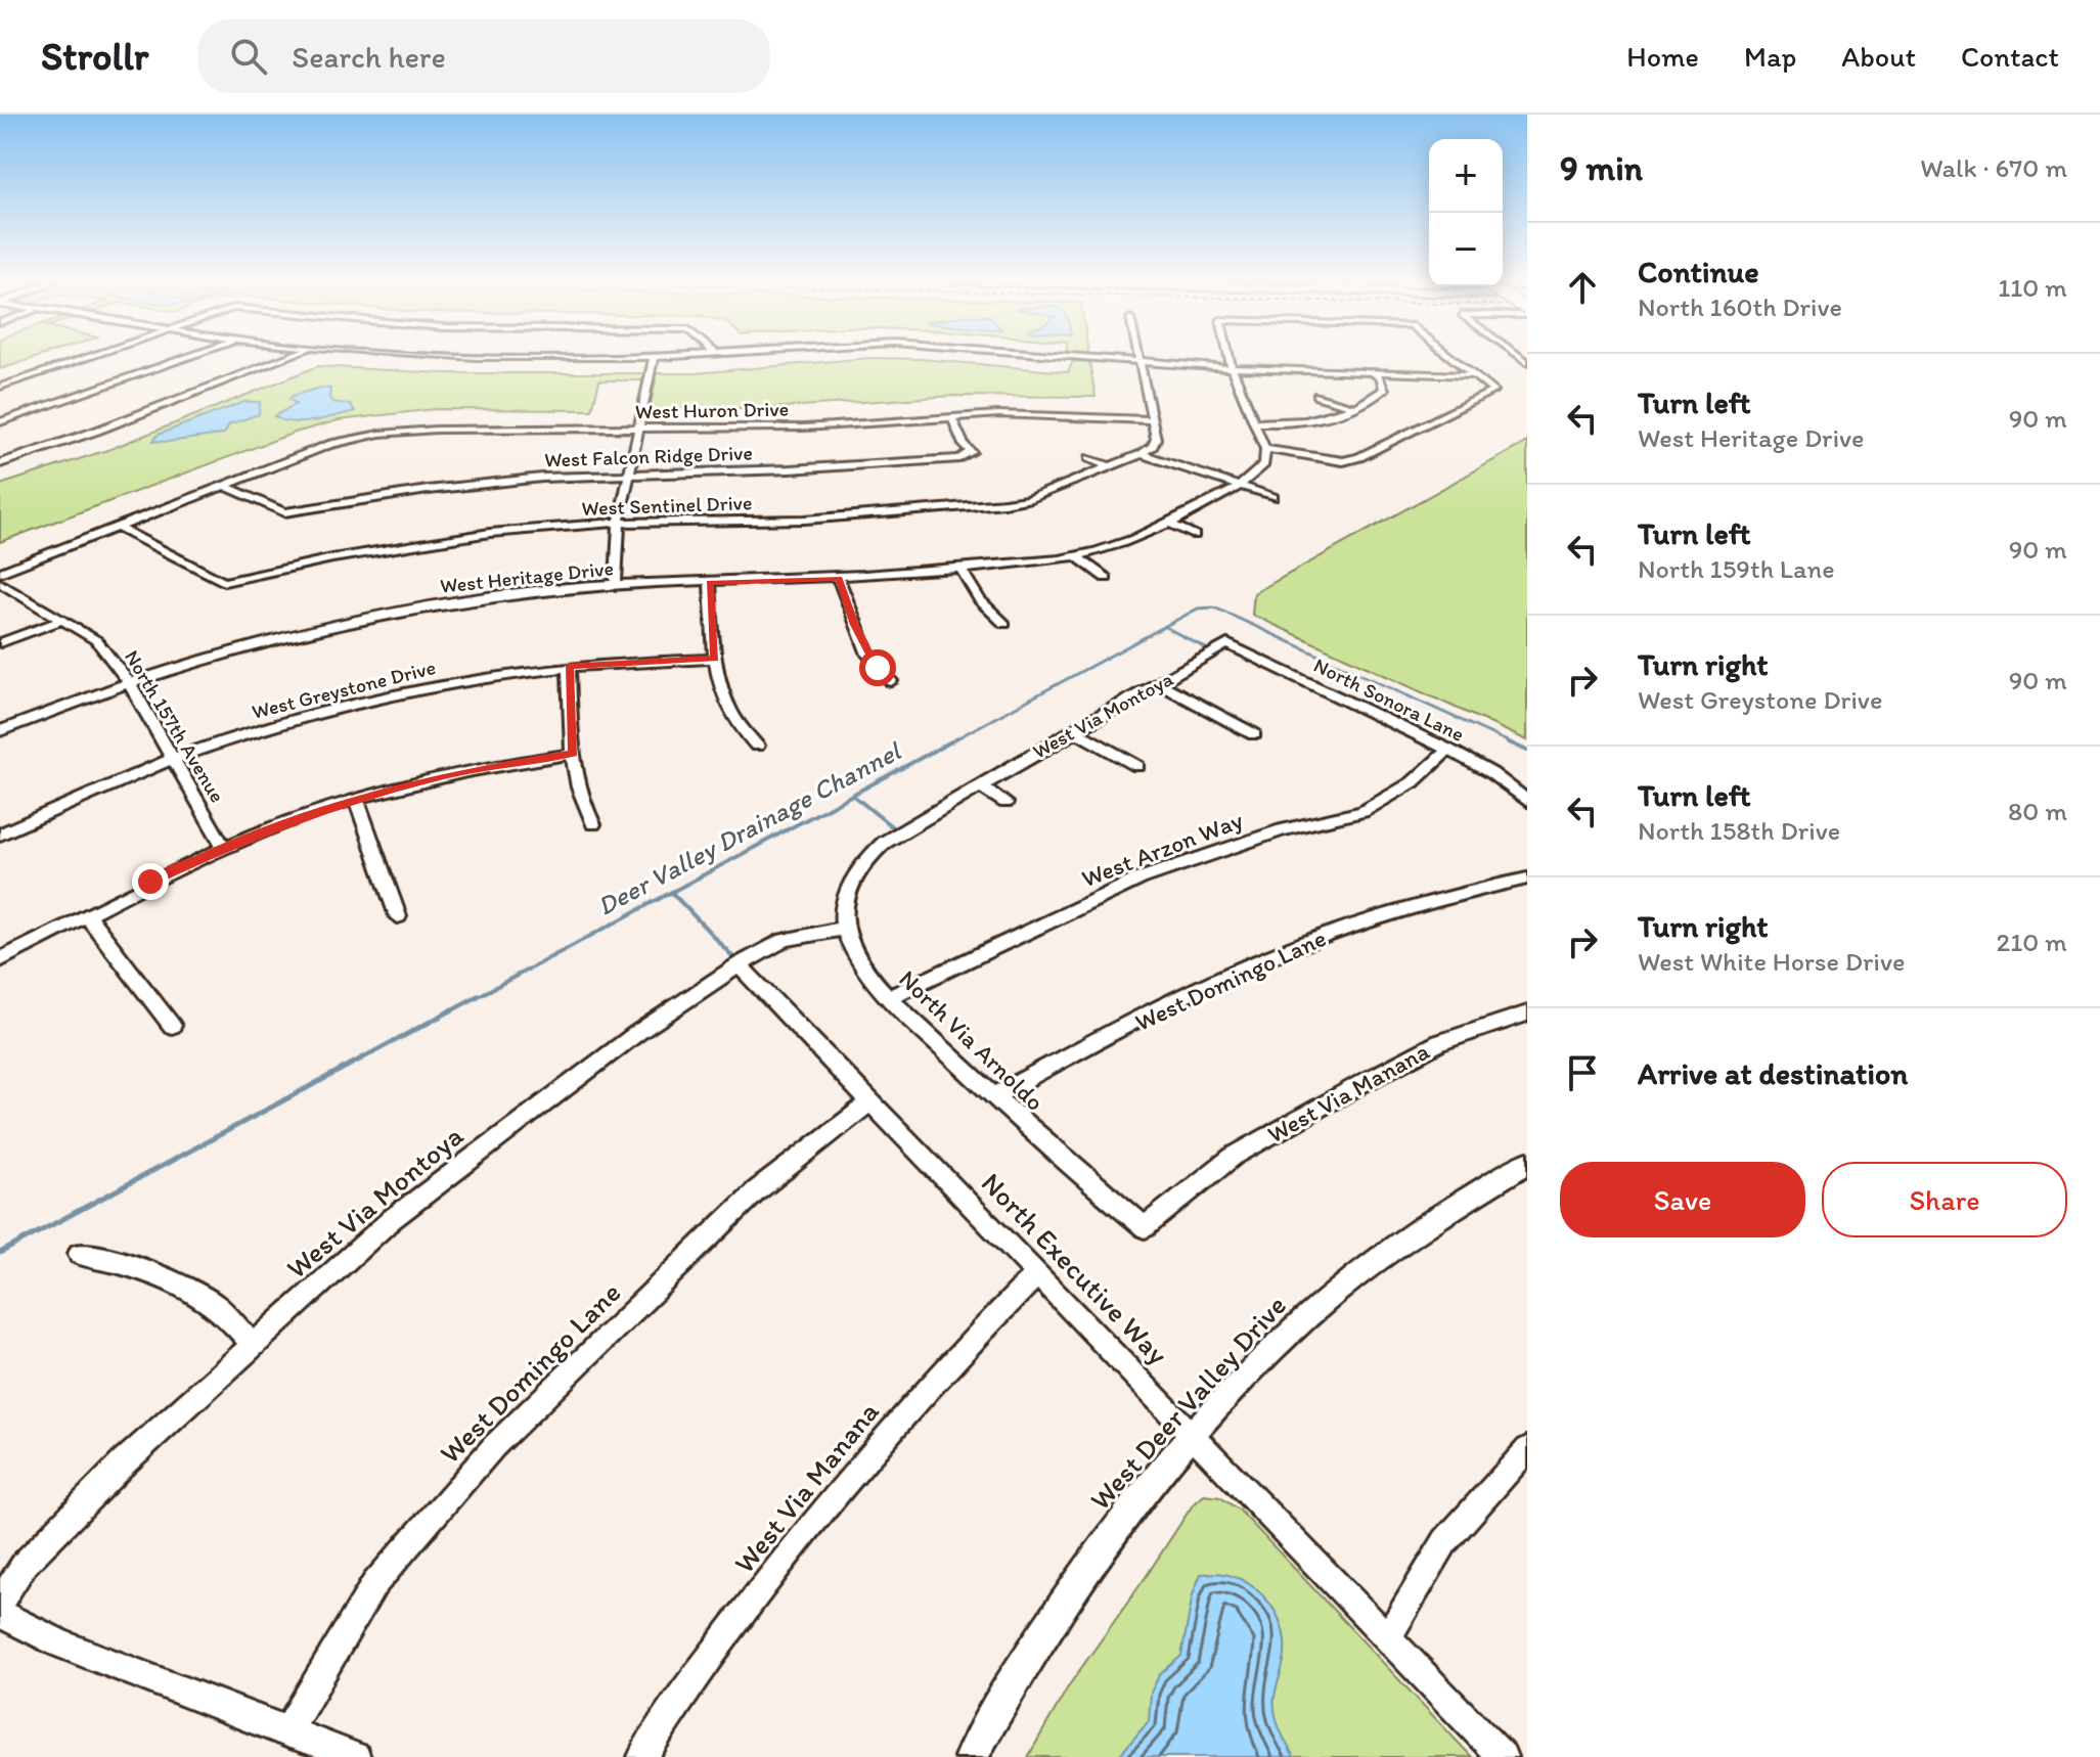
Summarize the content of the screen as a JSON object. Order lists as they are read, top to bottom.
{
  "streets": {
    "street": [
      "West Huron Drive",
      "West Falcon Ridge Drive",
      "West Sentinel Drive",
      "West Heritage Drive",
      "West Greystone Drive",
      "North Sonora Lane",
      "West Via Montoya",
      "North 157th Avenue",
      "West Arzon Way",
      "West Domingo Lane",
      "North Via Arnoldo",
      "West Via Manana",
      "North Executive Way",
      "West Deer Valley Drive"
    ]
  },
  "crossings": [
    ["West Huron Drive", "West Falcon Ridge Drive"],
    ["West Huron Drive", "West Sentinel Drive"],
    ["West Heritage Drive", "North 157th Avenue"],
    ["West Greystone Drive", "North 157th Avenue"],
    ["North Sonora Lane", "West Via Montoya"],
    ["North Sonora Lane", "West Arzon Way"],
    ["West Via Montoya", "North Via Arnoldo"],
    ["West Via Montoya", "North Executive Way"],
    ["West Arzon Way", "North Via Arnoldo"],
    ["West Domingo Lane", "North Via Arnoldo"],
    ["West Domingo Lane", "North Executive Way"],
    ["North Via Arnoldo", "West Via Manana"],
    ["West Via Manana", "North Executive Way"],
    ["North Executive Way", "West Deer Valley Drive"]
  ],
  "water": ["Deer Valley Drainage Channel"],
  "page": {
    "header": "Strollr",
    "search": "Search here",
    "nav": [
      "Home",
      "Map",
      "About",
      "Contact"
    ],
    "heading": ["9 min", "Walk · 670 m"],
    "map_buttons": ["+", "−"],
    "list": [
      ["Continue", "North 160th Drive", "110 m"],
      ["Turn left", "West Heritage Drive", "90 m"],
      ["Turn left", "North 159th Lane", "90 m"],
      ["Turn right", "West Greystone Drive", "90 m"],
      ["Turn left", "North 158th Drive", "80 m"],
      ["Turn right", "West White Horse Drive", "210 m"],
      "Arrive at destination"
    ],
    "buttons": ["Save", "Share"]
  }
}
